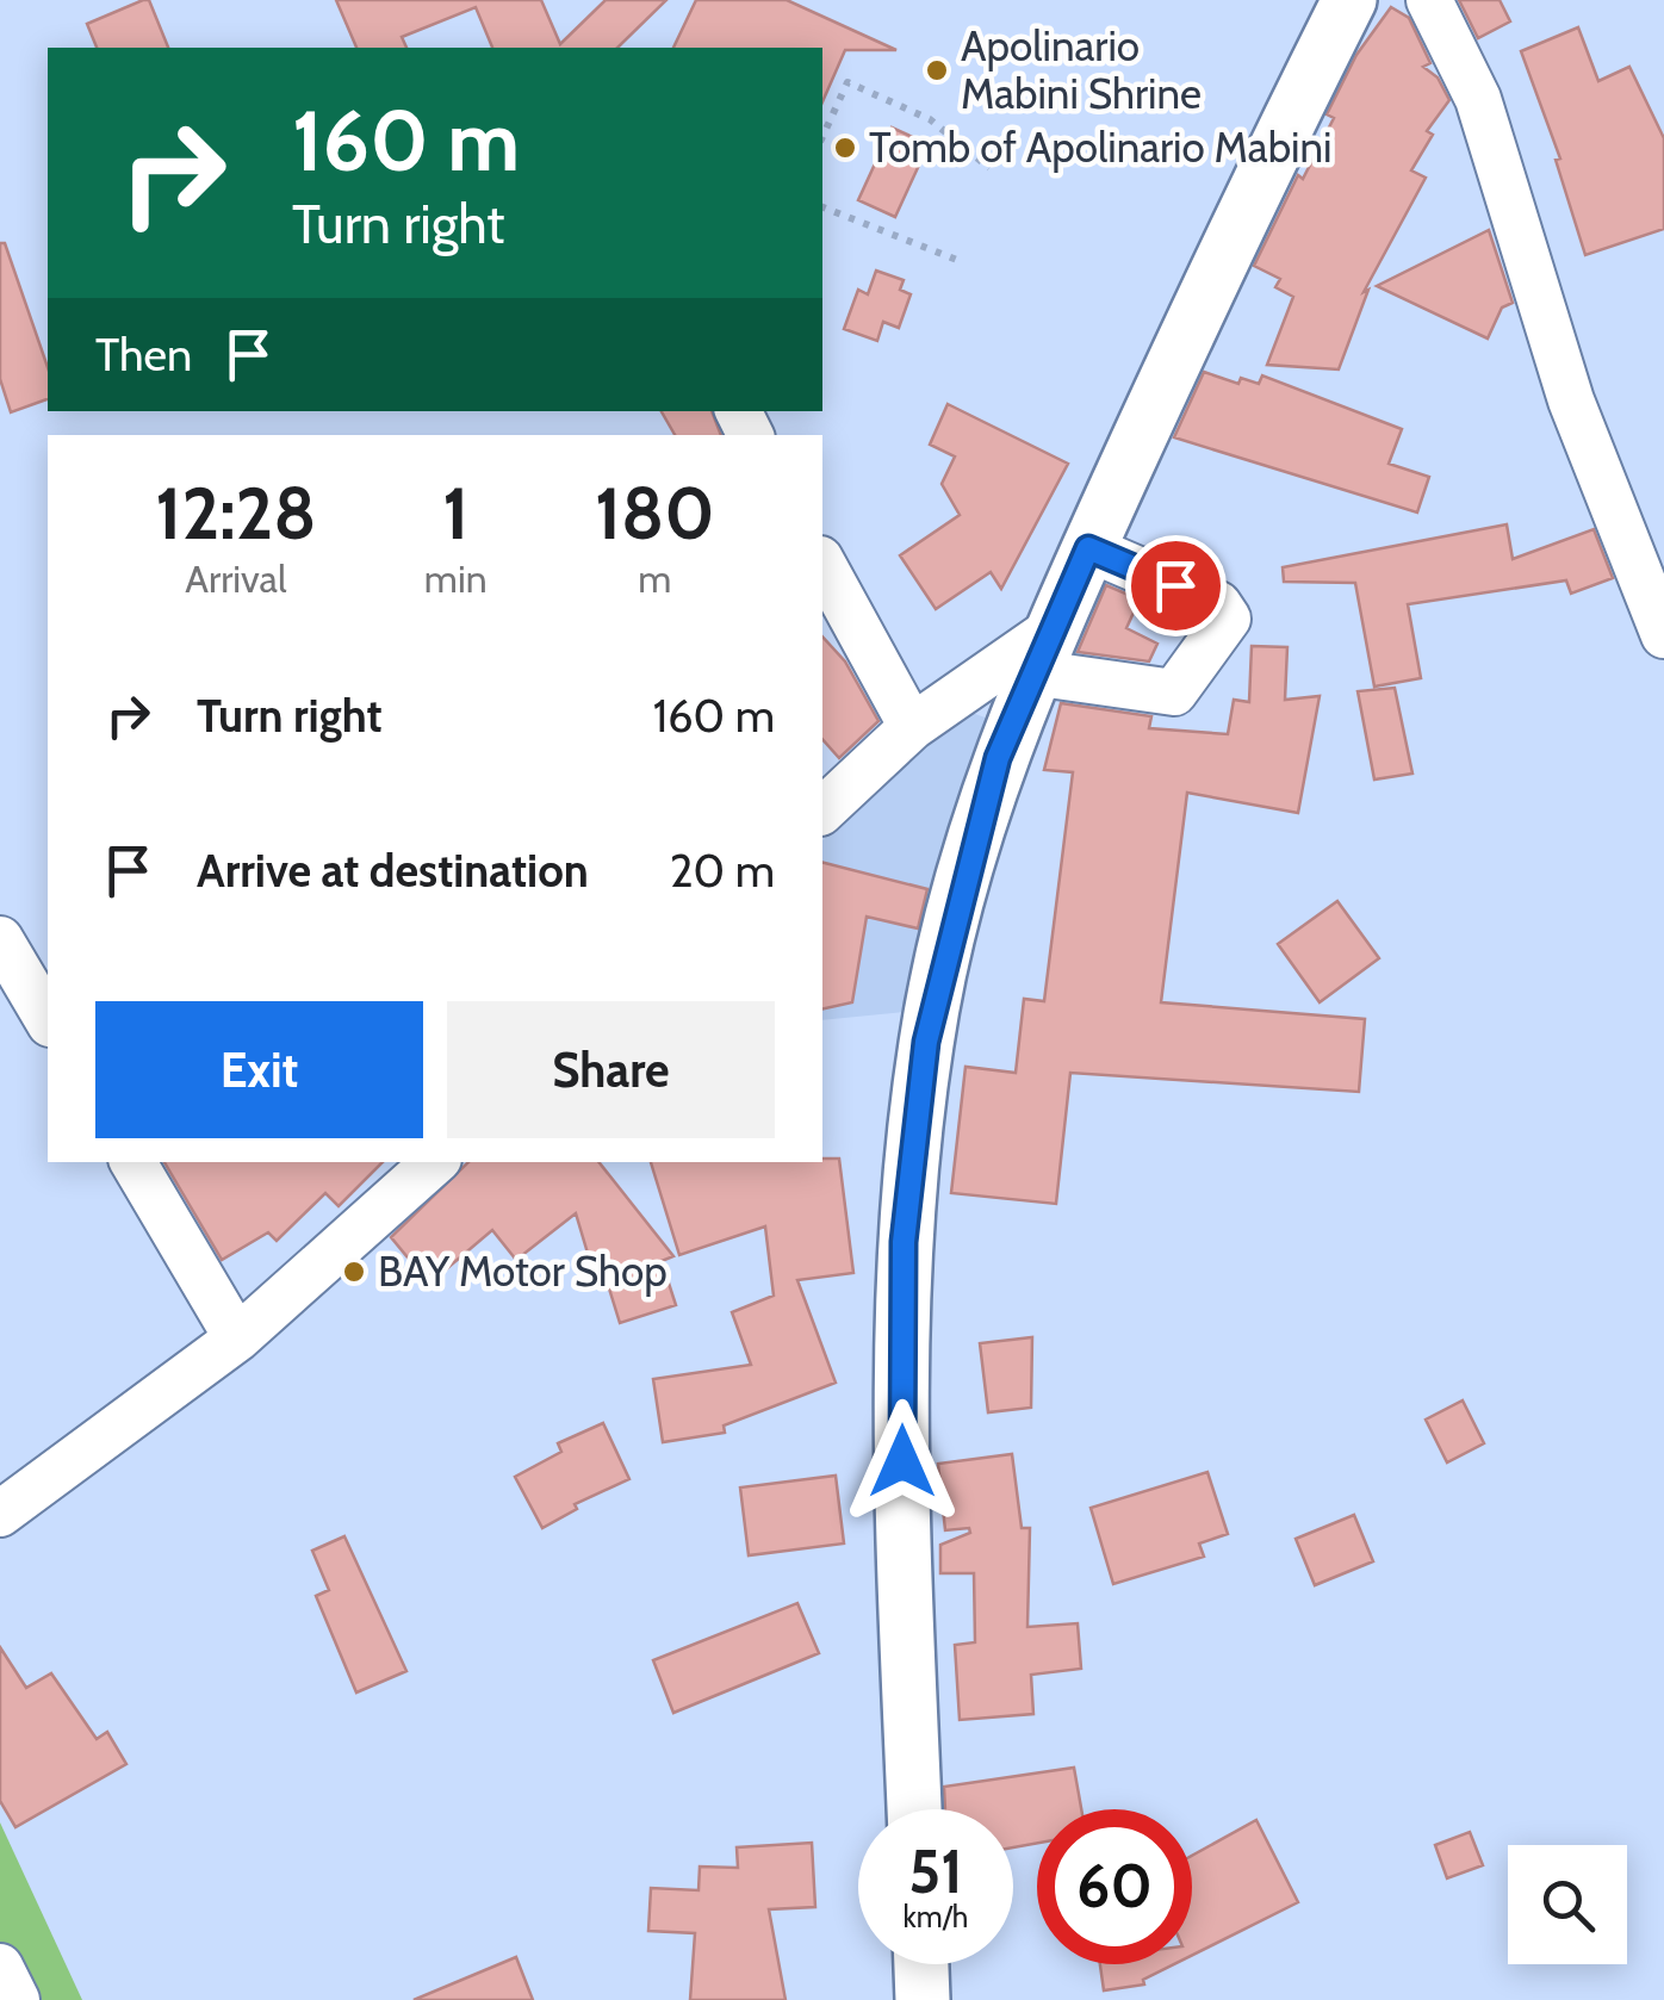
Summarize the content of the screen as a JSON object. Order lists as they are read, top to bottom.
{
  "places": ["Apolinario Mabini Shrine", "Tomb of Apolinario Mabini", "BAY Motor Shop"],
  "page": {
    "turn": ["160 m", "Turn right"],
    "then": "Then",
    "eta": [
      "12:28",
      "Arrival",
      "1",
      "min",
      "180",
      "m"
    ],
    "list": [
      {
        "name": "Turn right",
        "value": "160 m"
      },
      {
        "name": "Arrive at destination",
        "value": "20 m"
      }
    ],
    "buttons": ["Exit", "Share"],
    "speed": "51 km/h",
    "limit": "60"
  }
}
